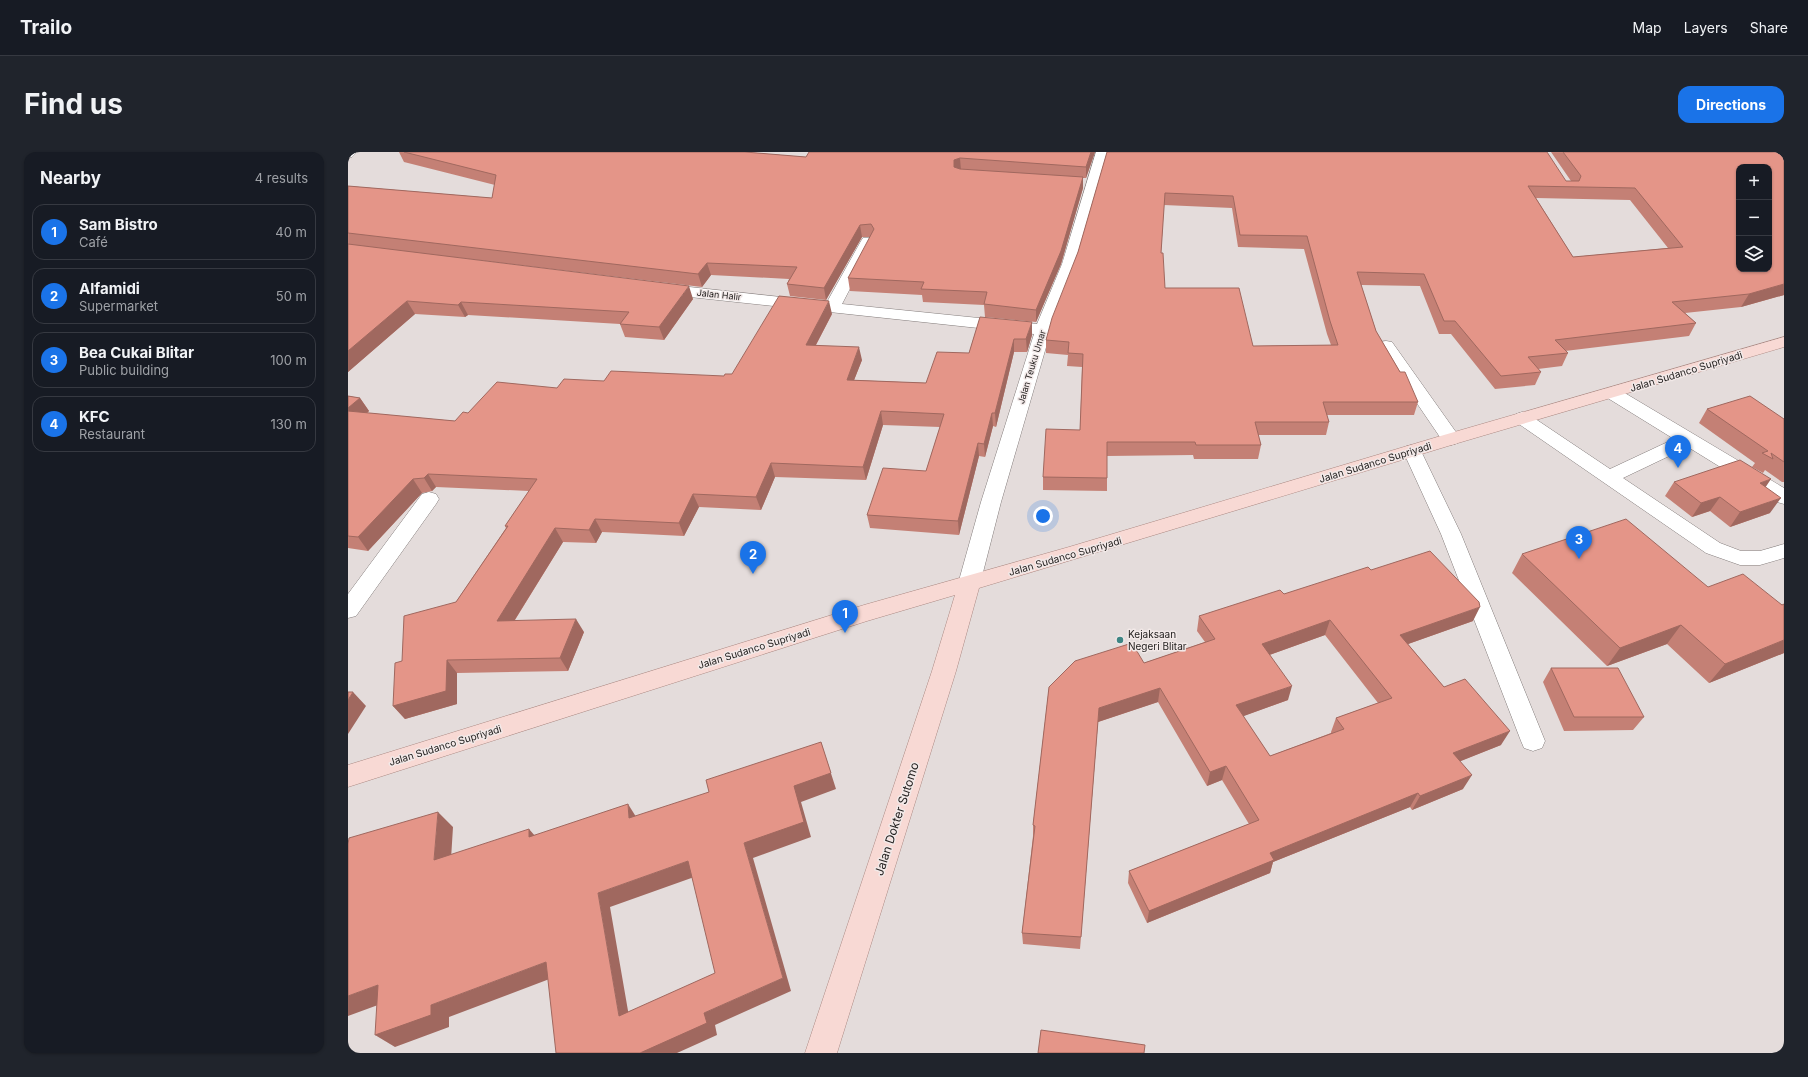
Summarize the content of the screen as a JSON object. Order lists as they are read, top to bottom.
{
  "streets": {
    "main road": ["Jalan Sudanco Supriyadi", "Jalan Dokter Sutomo"],
    "street": ["Jalan Halir", "Jalan Teuku Umar"]
  },
  "crossings": [
    ["Jalan Halir", "Jalan Teuku Umar"],
    ["Jalan Teuku Umar", "Jalan Sudanco Supriyadi"],
    ["Jalan Teuku Umar", "Jalan Dokter Sutomo"],
    ["Jalan Sudanco Supriyadi", "Jalan Dokter Sutomo"]
  ],
  "places": ["Kejaksaan Negeri Blitar"],
  "page": {
    "header": "Trailo",
    "nav": ["Map", "Layers", "Share"],
    "buttons": "Directions",
    "title": "Find us",
    "heading": ["Nearby", "4 results"],
    "map_buttons": ["+", "−"],
    "list": [
      {
        "mark": "1",
        "name": "Sam Bistro",
        "note": "Café",
        "value": "40 m"
      },
      {
        "mark": "2",
        "name": "Alfamidi",
        "note": "Supermarket",
        "value": "50 m"
      },
      {
        "mark": "3",
        "name": "Bea Cukai Blitar",
        "note": "Public building",
        "value": "100 m"
      },
      {
        "mark": "4",
        "name": "KFC",
        "note": "Restaurant",
        "value": "130 m"
      }
    ],
    "pins": [
      "4",
      "3",
      "2",
      "1"
    ]
  }
}
